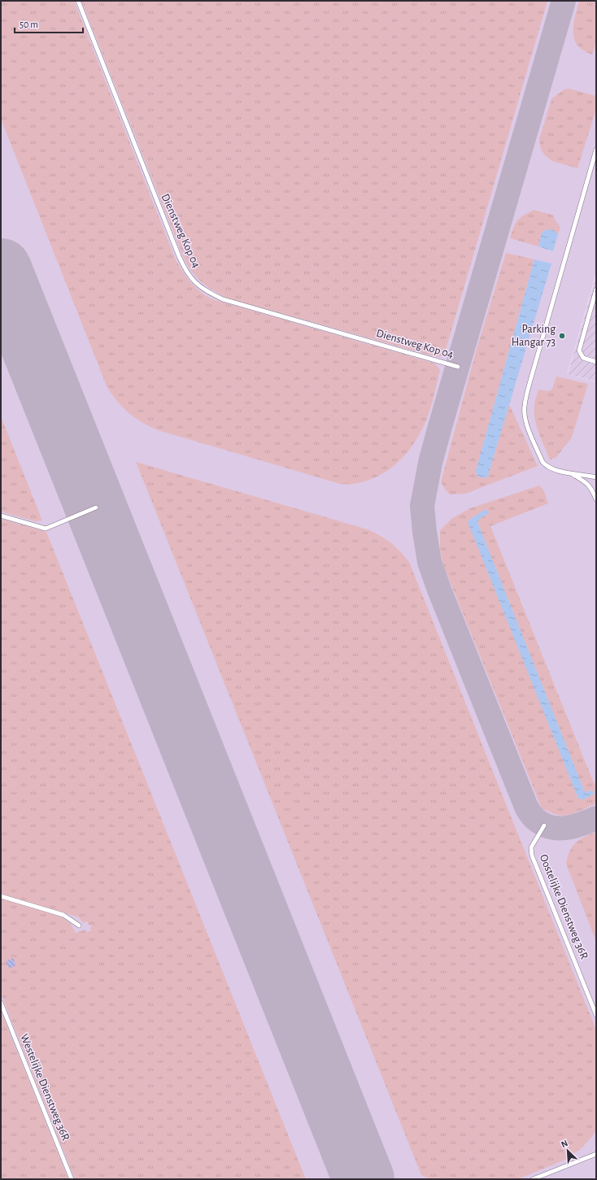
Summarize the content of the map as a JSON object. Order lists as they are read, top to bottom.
{
  "streets": {
    "lane": ["Dienstweg Kop 04", "Oostelijke Dienstweg 36R", "Westelijke Dienstweg 36R"]
  },
  "places": ["Parking Hangar 73"],
  "scale_bar": "50 m",
  "north": "top left"
}
